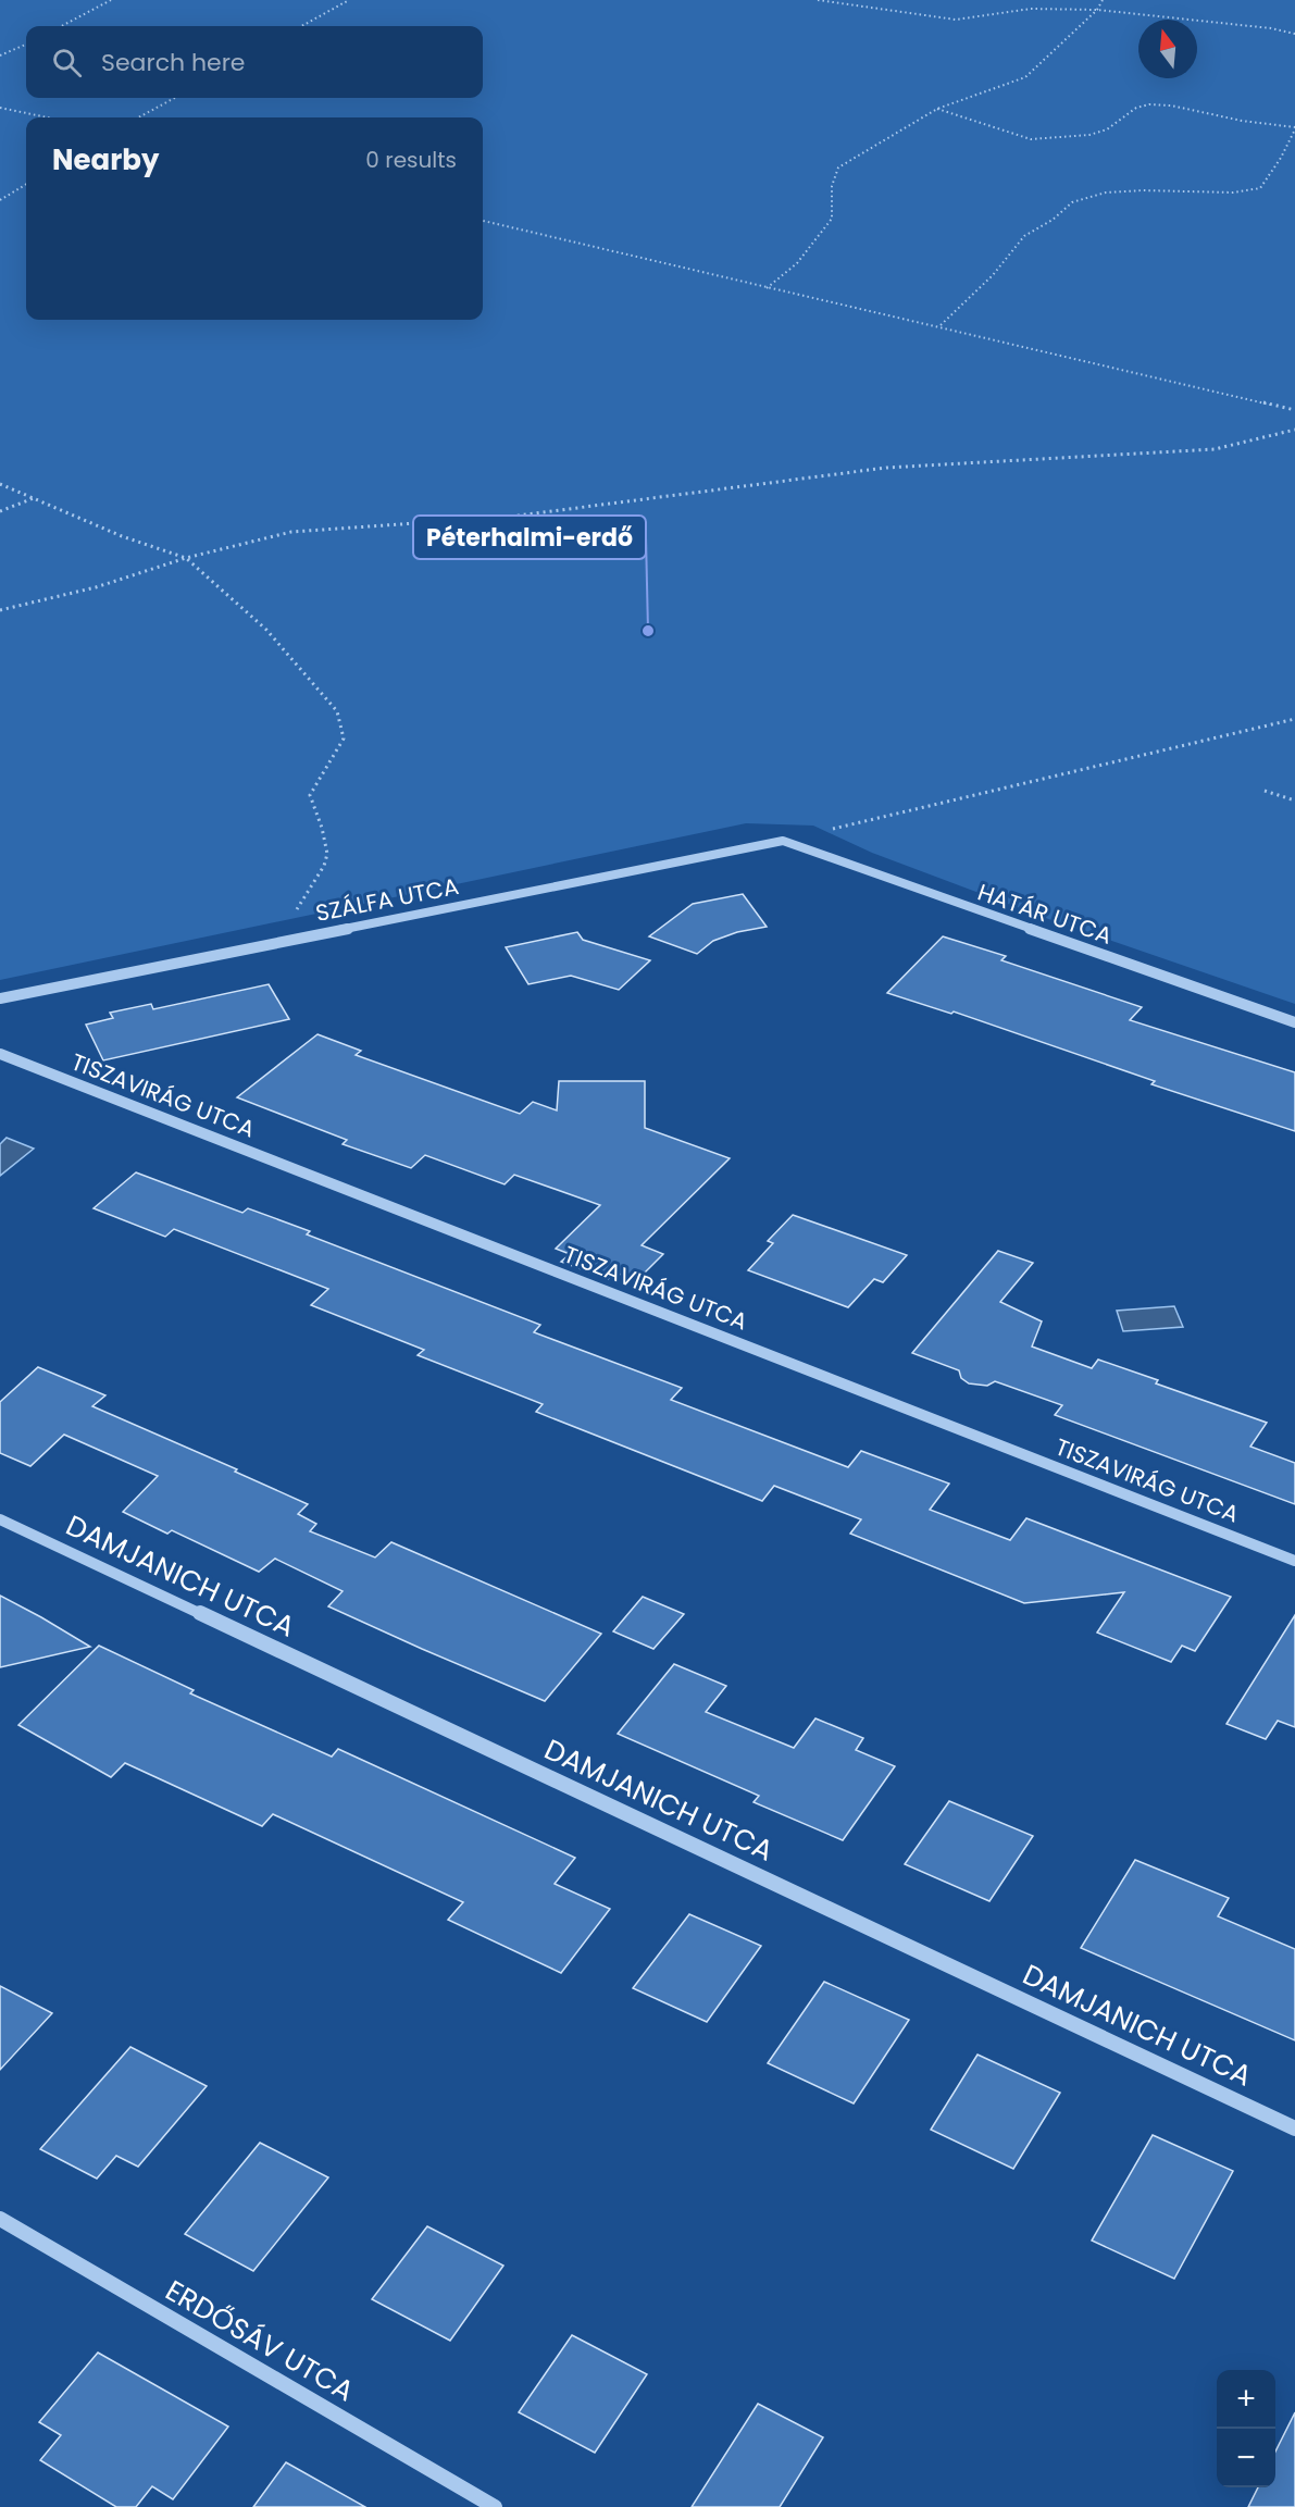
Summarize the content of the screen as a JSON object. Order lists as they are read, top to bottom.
{
  "streets": {
    "street": [
      "SZÁLFA UTCA",
      "HATÁR UTCA",
      "TISZAVIRÁG UTCA",
      "DAMJANICH UTCA",
      "ERDŐSÁV UTCA"
    ]
  },
  "crossings": [
    ["SZÁLFA UTCA", "HATÁR UTCA"]
  ],
  "places": ["Péterhalmi-erdő"],
  "north": "top",
  "page": {
    "search": "Search here",
    "heading": ["Nearby", "0 results"],
    "map_buttons": ["+", "−"]
  }
}
